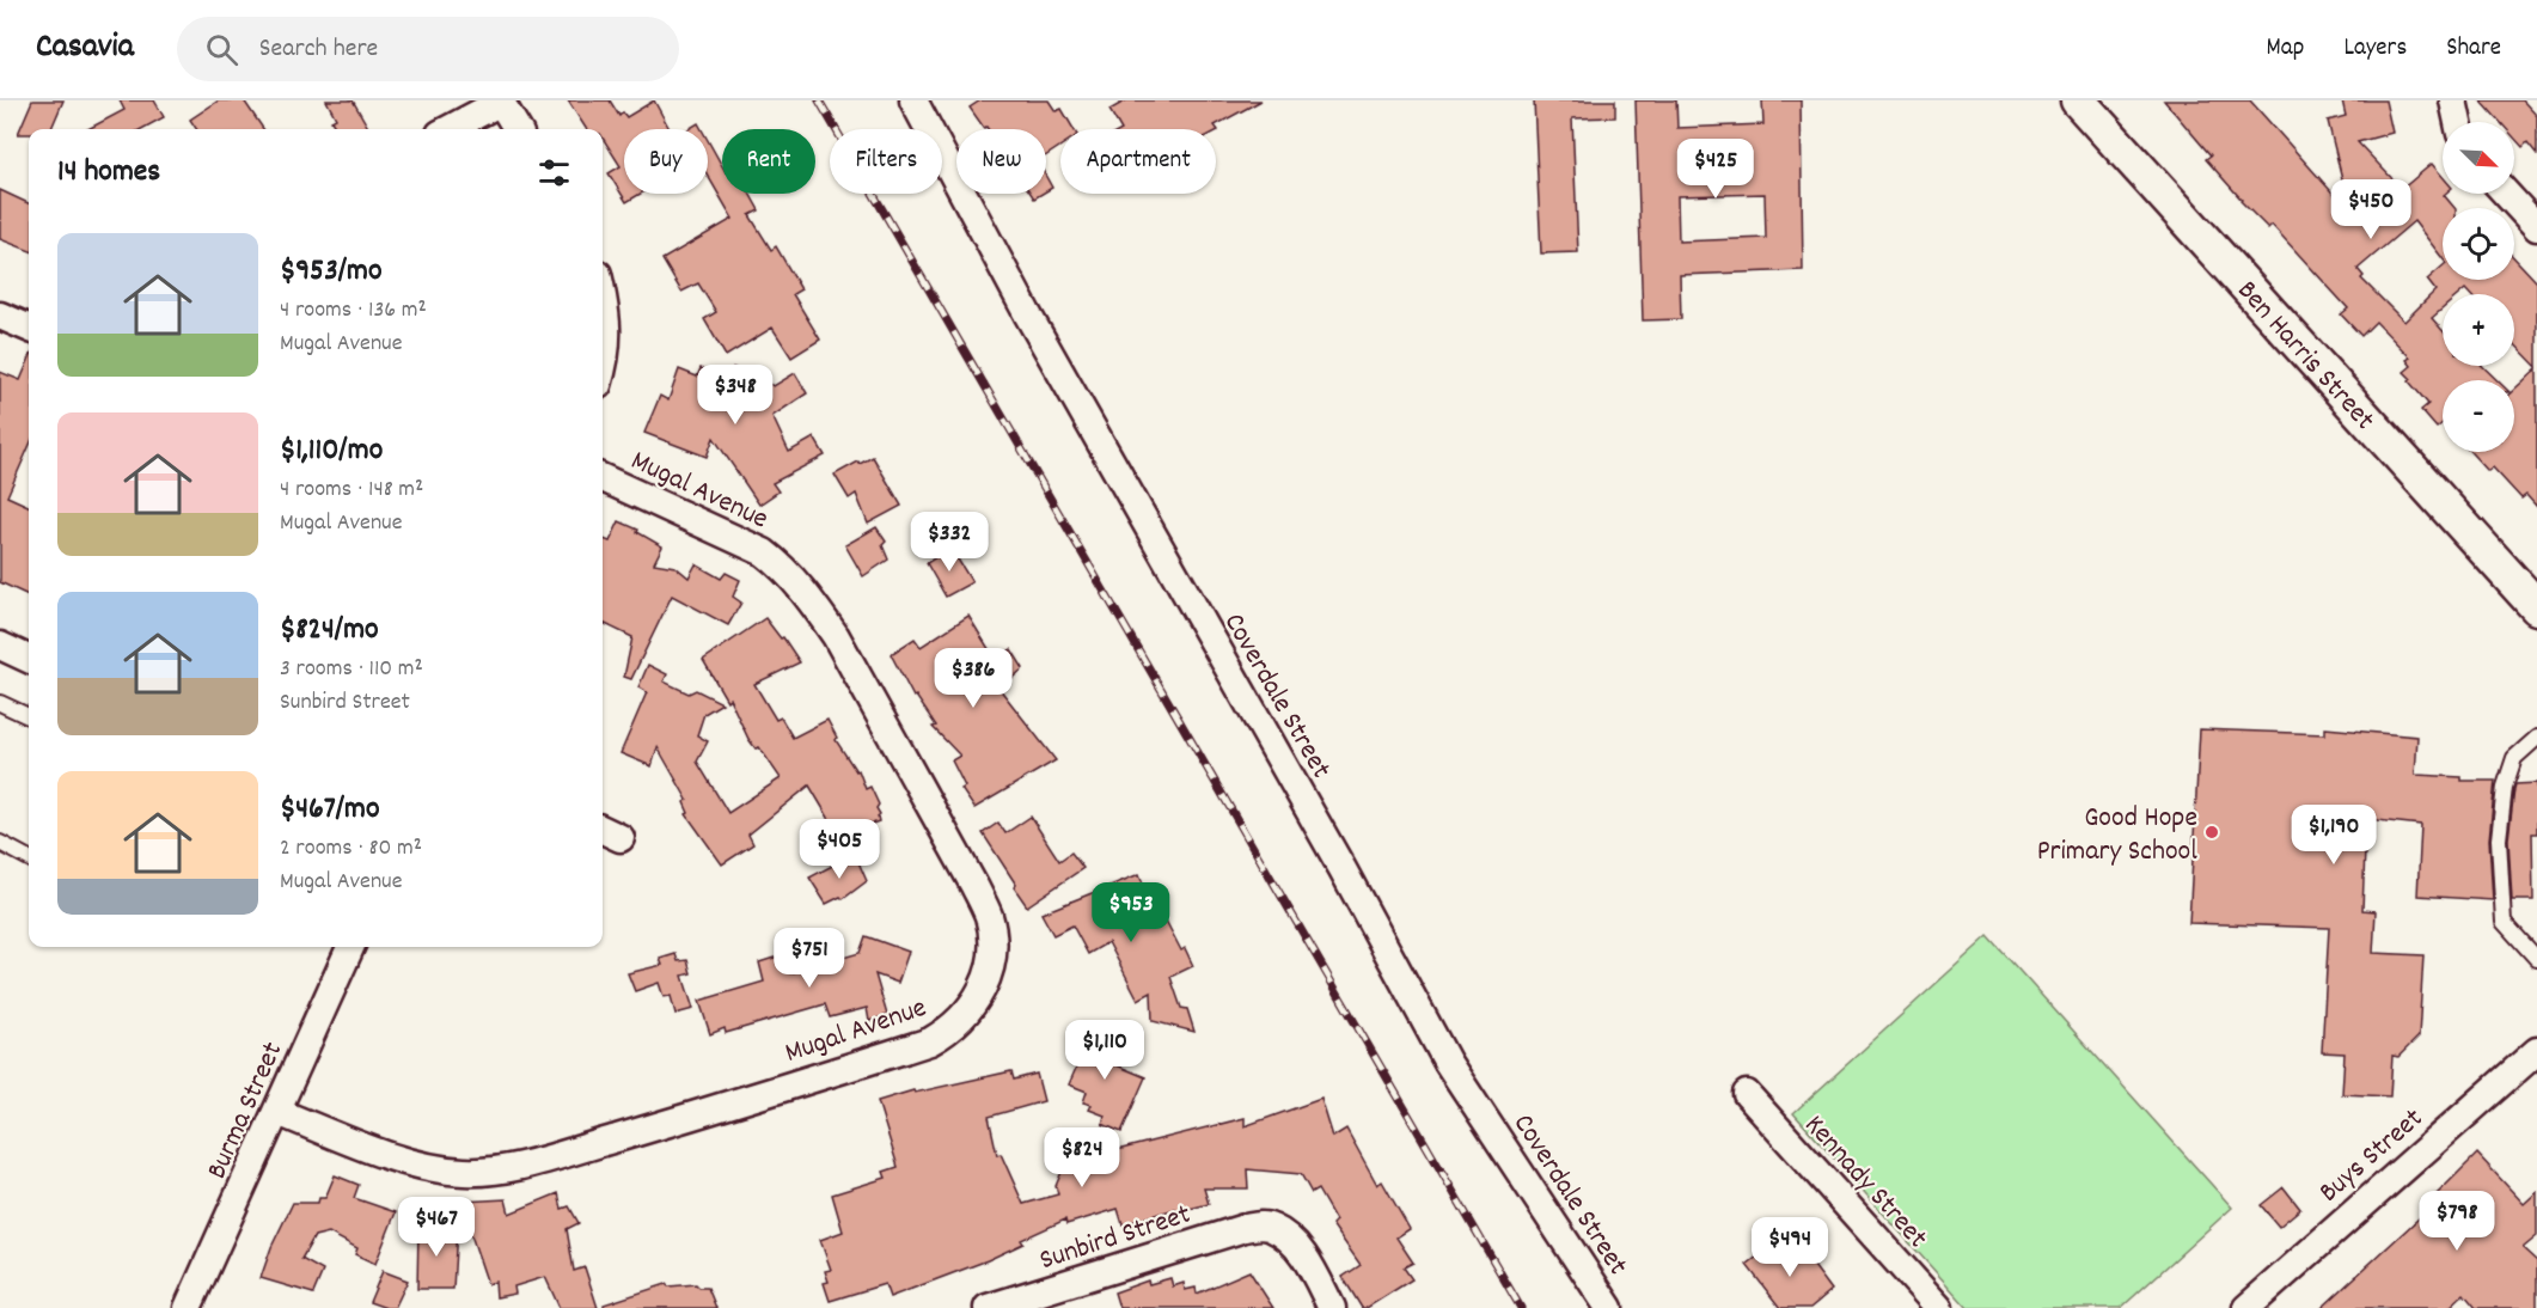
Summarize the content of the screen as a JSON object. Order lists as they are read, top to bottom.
{
  "streets": {
    "street": [
      "Ben Harris Street",
      "Mugal Avenue",
      "Coverdale Street",
      "Burma Street",
      "Buys Street",
      "Kennady Street",
      "Sunbird Street"
    ]
  },
  "crossings": [
    ["Mugal Avenue", "Burma Street"]
  ],
  "places": ["Good Hope Primary School"],
  "north": "bottom right",
  "page": {
    "header": "Casavia",
    "search": "Search here",
    "nav": ["Map", "Layers", "Share"],
    "map_buttons": ["+", "−"],
    "chip": [
      "Buy",
      "Rent",
      "Filters",
      "New",
      "Apartment"
    ],
    "heading": "14 homes",
    "price": [
      "$425",
      "$450",
      "$348",
      "$332",
      "$386",
      "$1,190",
      "$405",
      "$953",
      "$751",
      "$1,110",
      "$824",
      "$798",
      "$467",
      "$494"
    ],
    "list": [
      {
        "name": "$953/mo",
        "note": "4 rooms · 136 m² · Mugal Avenue"
      },
      {
        "name": "$1,110/mo",
        "note": "4 rooms · 148 m² · Mugal Avenue"
      },
      {
        "name": "$824/mo",
        "note": "3 rooms · 110 m² · Sunbird Street"
      },
      {
        "name": "$467/mo",
        "note": "2 rooms · 80 m² · Mugal Avenue"
      }
    ]
  }
}
